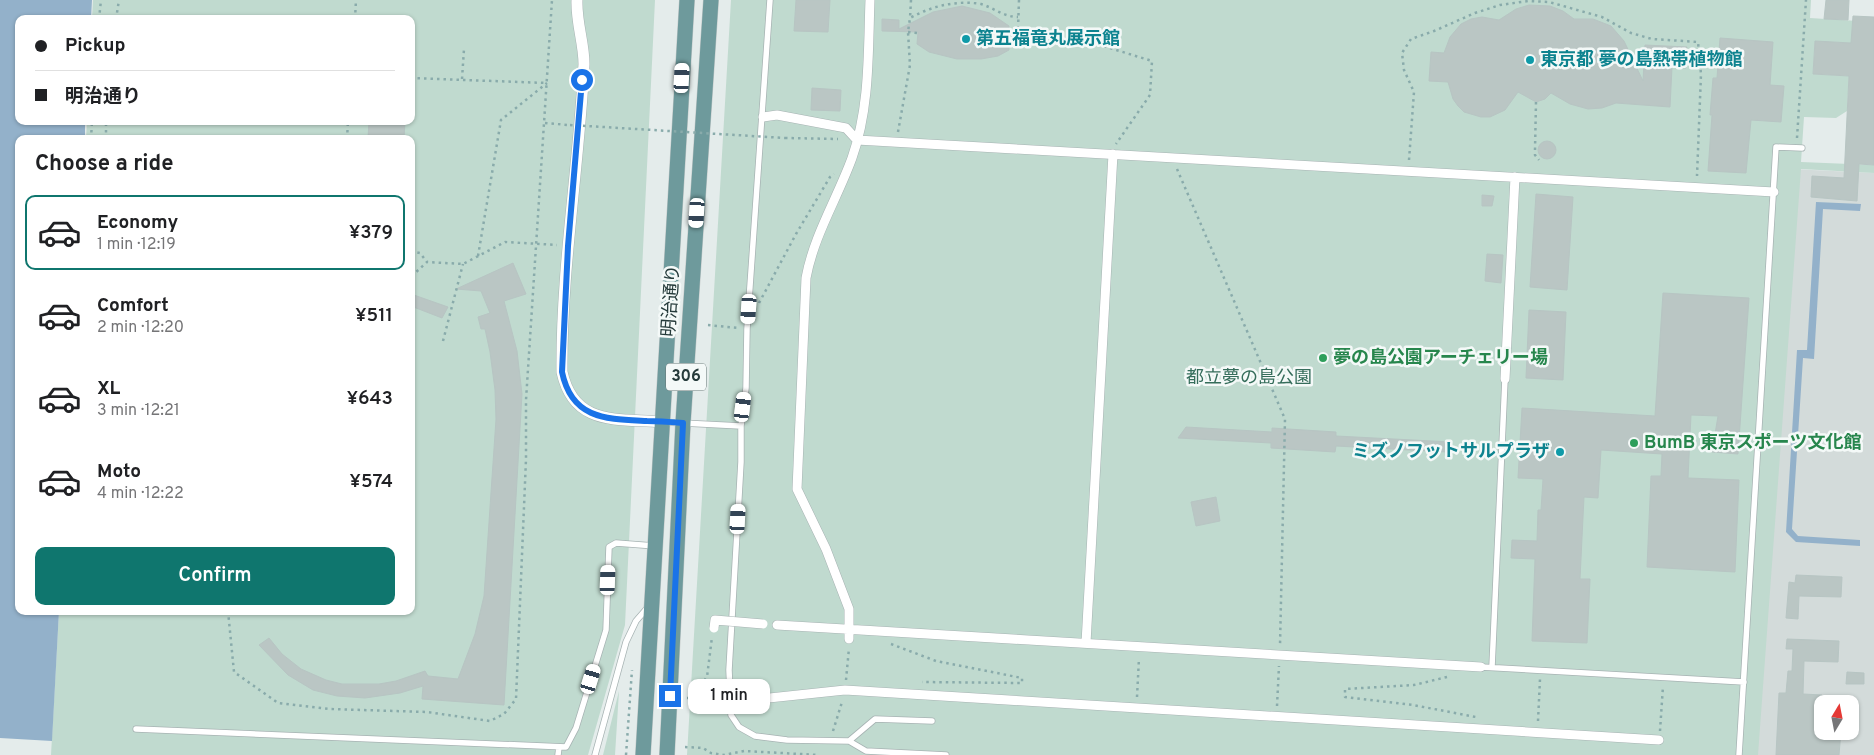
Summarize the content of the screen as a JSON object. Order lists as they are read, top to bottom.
{
  "streets": {
    "main road": ["明治通り", "306"]
  },
  "parks": ["都立夢の島公園"],
  "places": [
    "第五福竜丸展示館",
    "東京都 夢の島熱帯植物館",
    "夢の島公園アーチェリー場",
    "BumB 東京スポーツ文化館",
    "ミズノフットサルプラザ"
  ],
  "north": "top",
  "page": {
    "banner": ["Pickup", "明治通り"],
    "heading": "Choose a ride",
    "list": [
      {
        "name": "Economy",
        "note": "1 min · 12:19",
        "value": "¥379"
      },
      {
        "name": "Comfort",
        "note": "2 min · 12:20",
        "value": "¥511"
      },
      {
        "name": "XL",
        "note": "3 min · 12:21",
        "value": "¥643"
      },
      {
        "name": "Moto",
        "note": "4 min · 12:22",
        "value": "¥574"
      }
    ],
    "buttons": "Confirm",
    "bubble": "1 min"
  }
}
